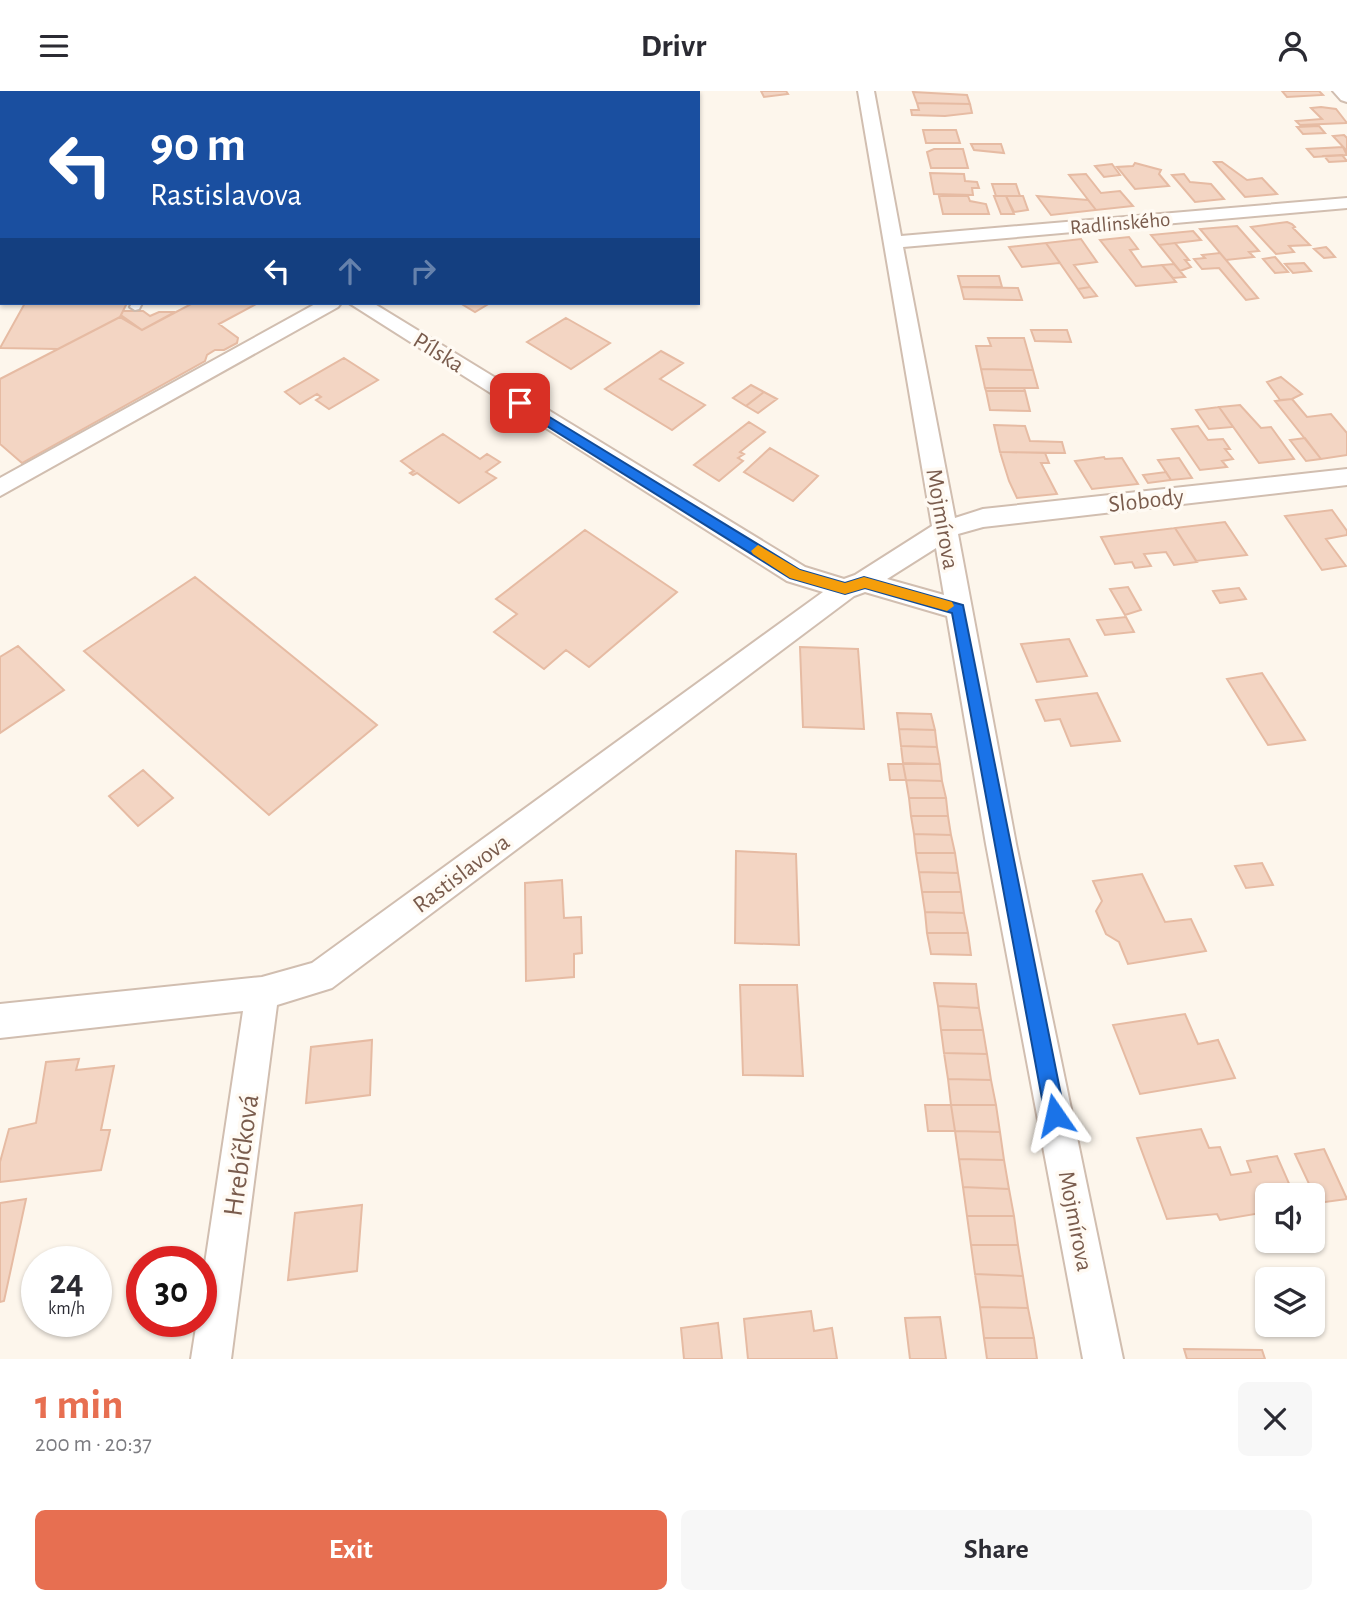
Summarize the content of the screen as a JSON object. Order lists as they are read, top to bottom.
{
  "streets": {
    "street": [
      "Radlinského",
      "Pílska",
      "Slobody",
      "Mojmírova",
      "Rastislavova",
      "Hrebíčková"
    ]
  },
  "crossings": [
    ["Radlinského", "Mojmírova"],
    ["Pílska", "Rastislavova"],
    ["Slobody", "Mojmírova"],
    ["Slobody", "Rastislavova"],
    ["Mojmírova", "Rastislavova"],
    ["Rastislavova", "Hrebíčková"]
  ],
  "page": {
    "header": "Drivr",
    "turn": ["90 m", "Rastislavova"],
    "speed": "24 km/h",
    "limit": "30",
    "heading": ["1 min", "200 m · 20:37"],
    "buttons": ["Exit", "Share"]
  }
}
